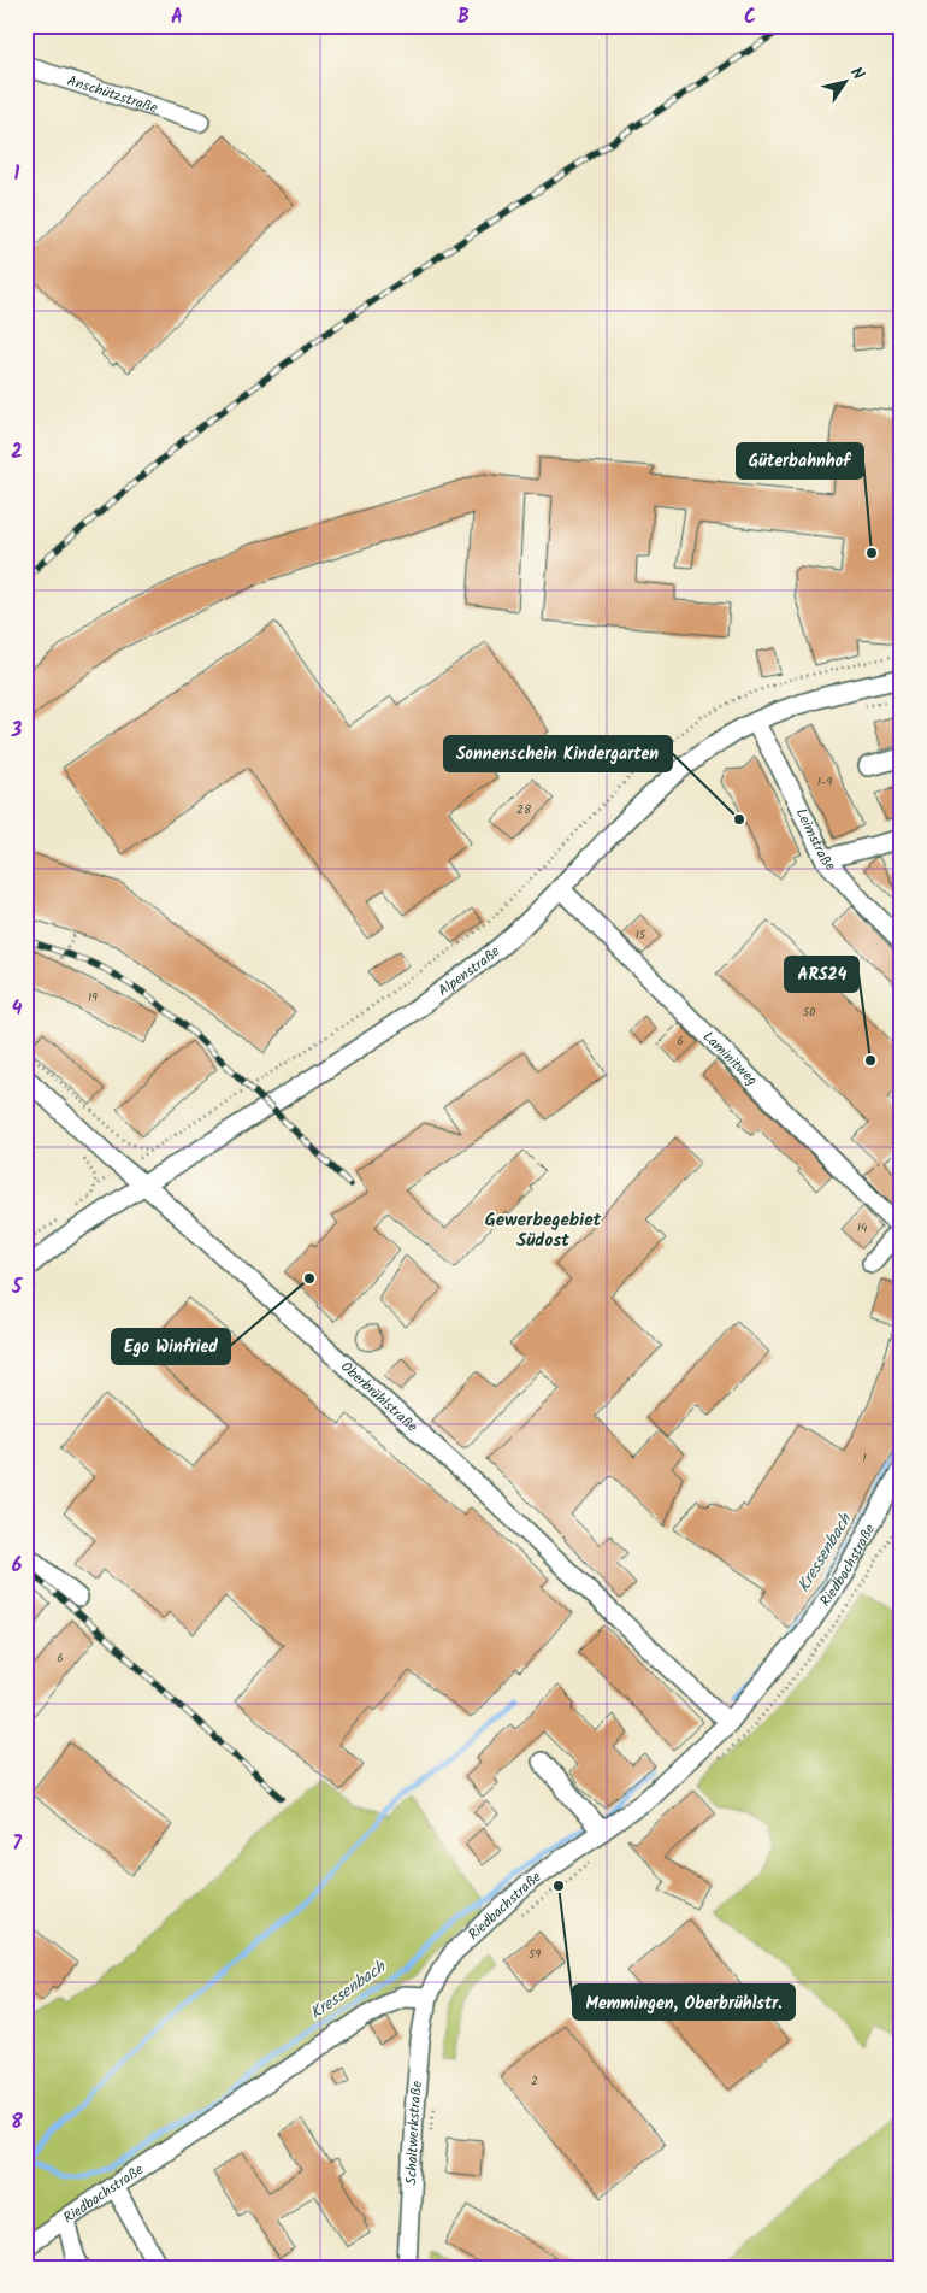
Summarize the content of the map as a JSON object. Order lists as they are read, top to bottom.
{
  "streets": {
    "street": [
      "Anschützstraße",
      "Leimstraße",
      "Alpenstraße",
      "Laminitweg",
      "Oberbrühlstraße",
      "Riedbachstraße",
      "Schaltwerkstraße"
    ]
  },
  "crossings": [
    ["Leimstraße", "Alpenstraße"],
    ["Alpenstraße", "Laminitweg"],
    ["Alpenstraße", "Oberbrühlstraße"],
    ["Oberbrühlstraße", "Riedbachstraße"],
    ["Riedbachstraße", "Schaltwerkstraße"]
  ],
  "districts": ["Gewerbegebiet Südost"],
  "water": ["Kressenbach"],
  "places": [
    "Güterbahnhof",
    "Sonnenschein Kindergarten",
    "ARS24",
    "Ego Winfried",
    "Memmingen, Oberbrühlstr."
  ],
  "house_numbers": [
    "1-9",
    "28",
    "15",
    "19",
    "50",
    "6",
    "14",
    "1",
    "6",
    "59",
    "2"
  ],
  "north": "top right",
  "grid": {
    "columns": ["A", "B", "C"],
    "rows": [
      "1",
      "2",
      "3",
      "4",
      "5",
      "6",
      "7",
      "8"
    ]
  }
}
